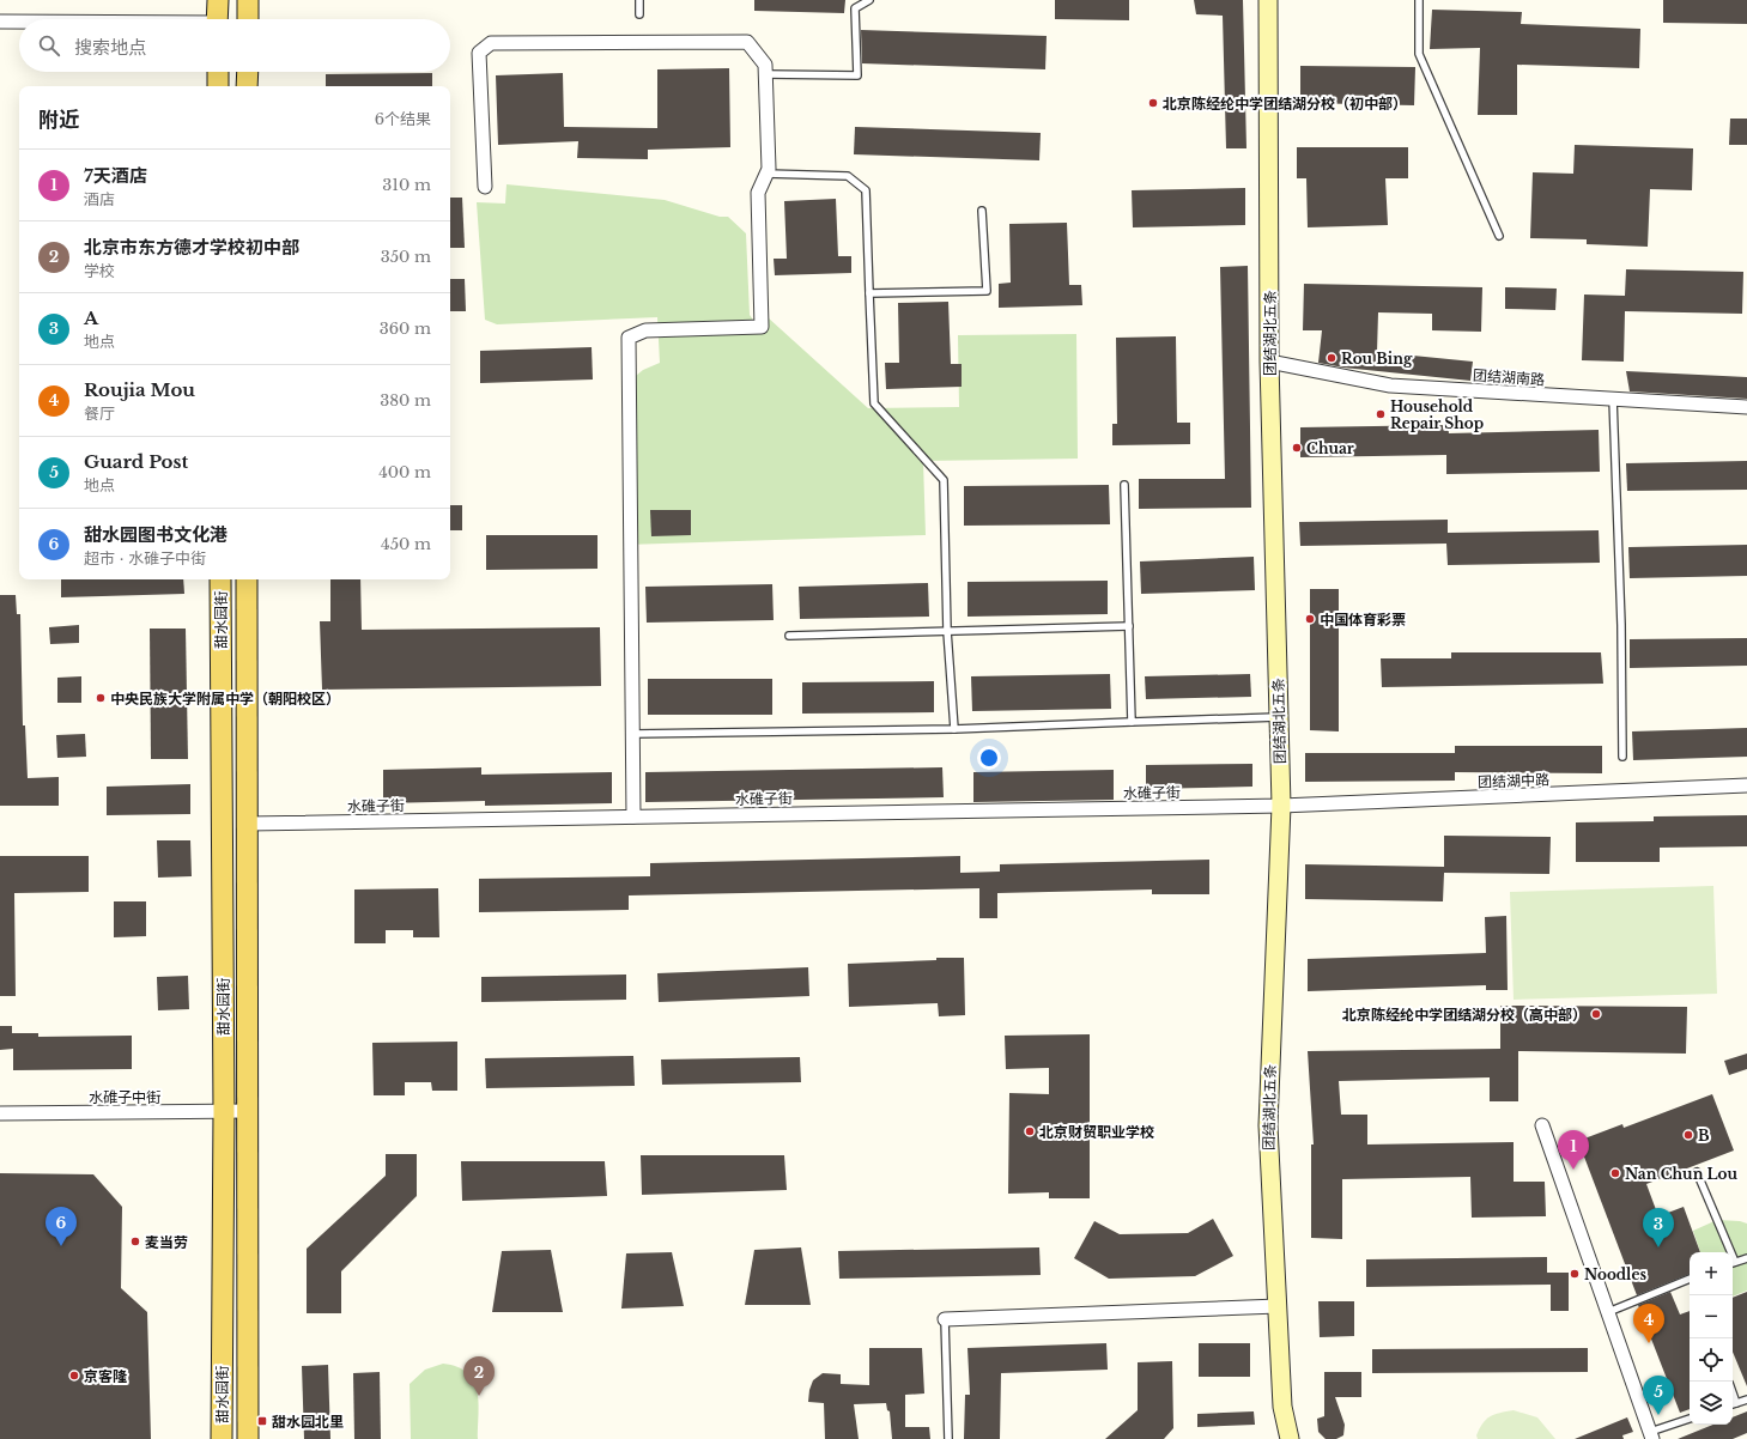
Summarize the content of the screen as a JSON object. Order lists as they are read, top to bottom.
{
  "streets": {
    "main road": ["甜水园街"],
    "street": [
      "团结湖北五条",
      "团结湖南路",
      "团结湖中路",
      "水碓子街",
      "水碓子中街"
    ]
  },
  "crossings": [
    ["团结湖北五条", "团结湖南路"],
    ["团结湖北五条", "团结湖中路"],
    ["团结湖北五条", "水碓子街"],
    ["甜水园街", "水碓子街"],
    ["甜水园街", "水碓子中街"],
    ["团结湖中路", "水碓子街"]
  ],
  "places": {
    "other": [
      "北京陈经纶中学团结湖分校（初中部）",
      "Rou Bing",
      "Household Repair Shop",
      "Chuar",
      "中国体育彩票",
      "中央民族大学附属中学（朝阳校区）",
      "北京陈经纶中学团结湖分校（高中部）",
      "北京财贸职业学校",
      "B",
      "Nan Chun Lou",
      "麦当劳",
      "Noodles",
      "京客隆"
    ],
    "transit": ["甜水园北里"]
  },
  "page": {
    "search": "搜索地点",
    "heading": ["附近", "6个结果"],
    "list": [
      {
        "mark": "1",
        "name": "7天酒店",
        "note": "酒店",
        "value": "310 m"
      },
      {
        "mark": "2",
        "name": "北京市东方德才学校初中部",
        "note": "学校",
        "value": "350 m"
      },
      {
        "mark": "3",
        "name": "A",
        "note": "地点",
        "value": "360 m"
      },
      {
        "mark": "4",
        "name": "Roujia Mou",
        "note": "餐厅",
        "value": "380 m"
      },
      {
        "mark": "5",
        "name": "Guard Post",
        "note": "地点",
        "value": "400 m"
      },
      {
        "mark": "6",
        "name": "甜水园图书文化港",
        "note": "超市 · 水碓子中街",
        "value": "450 m"
      }
    ],
    "pins": [
      "1",
      "6",
      "3",
      "4",
      "2",
      "5"
    ],
    "map_buttons": ["+", "−"]
  }
}
